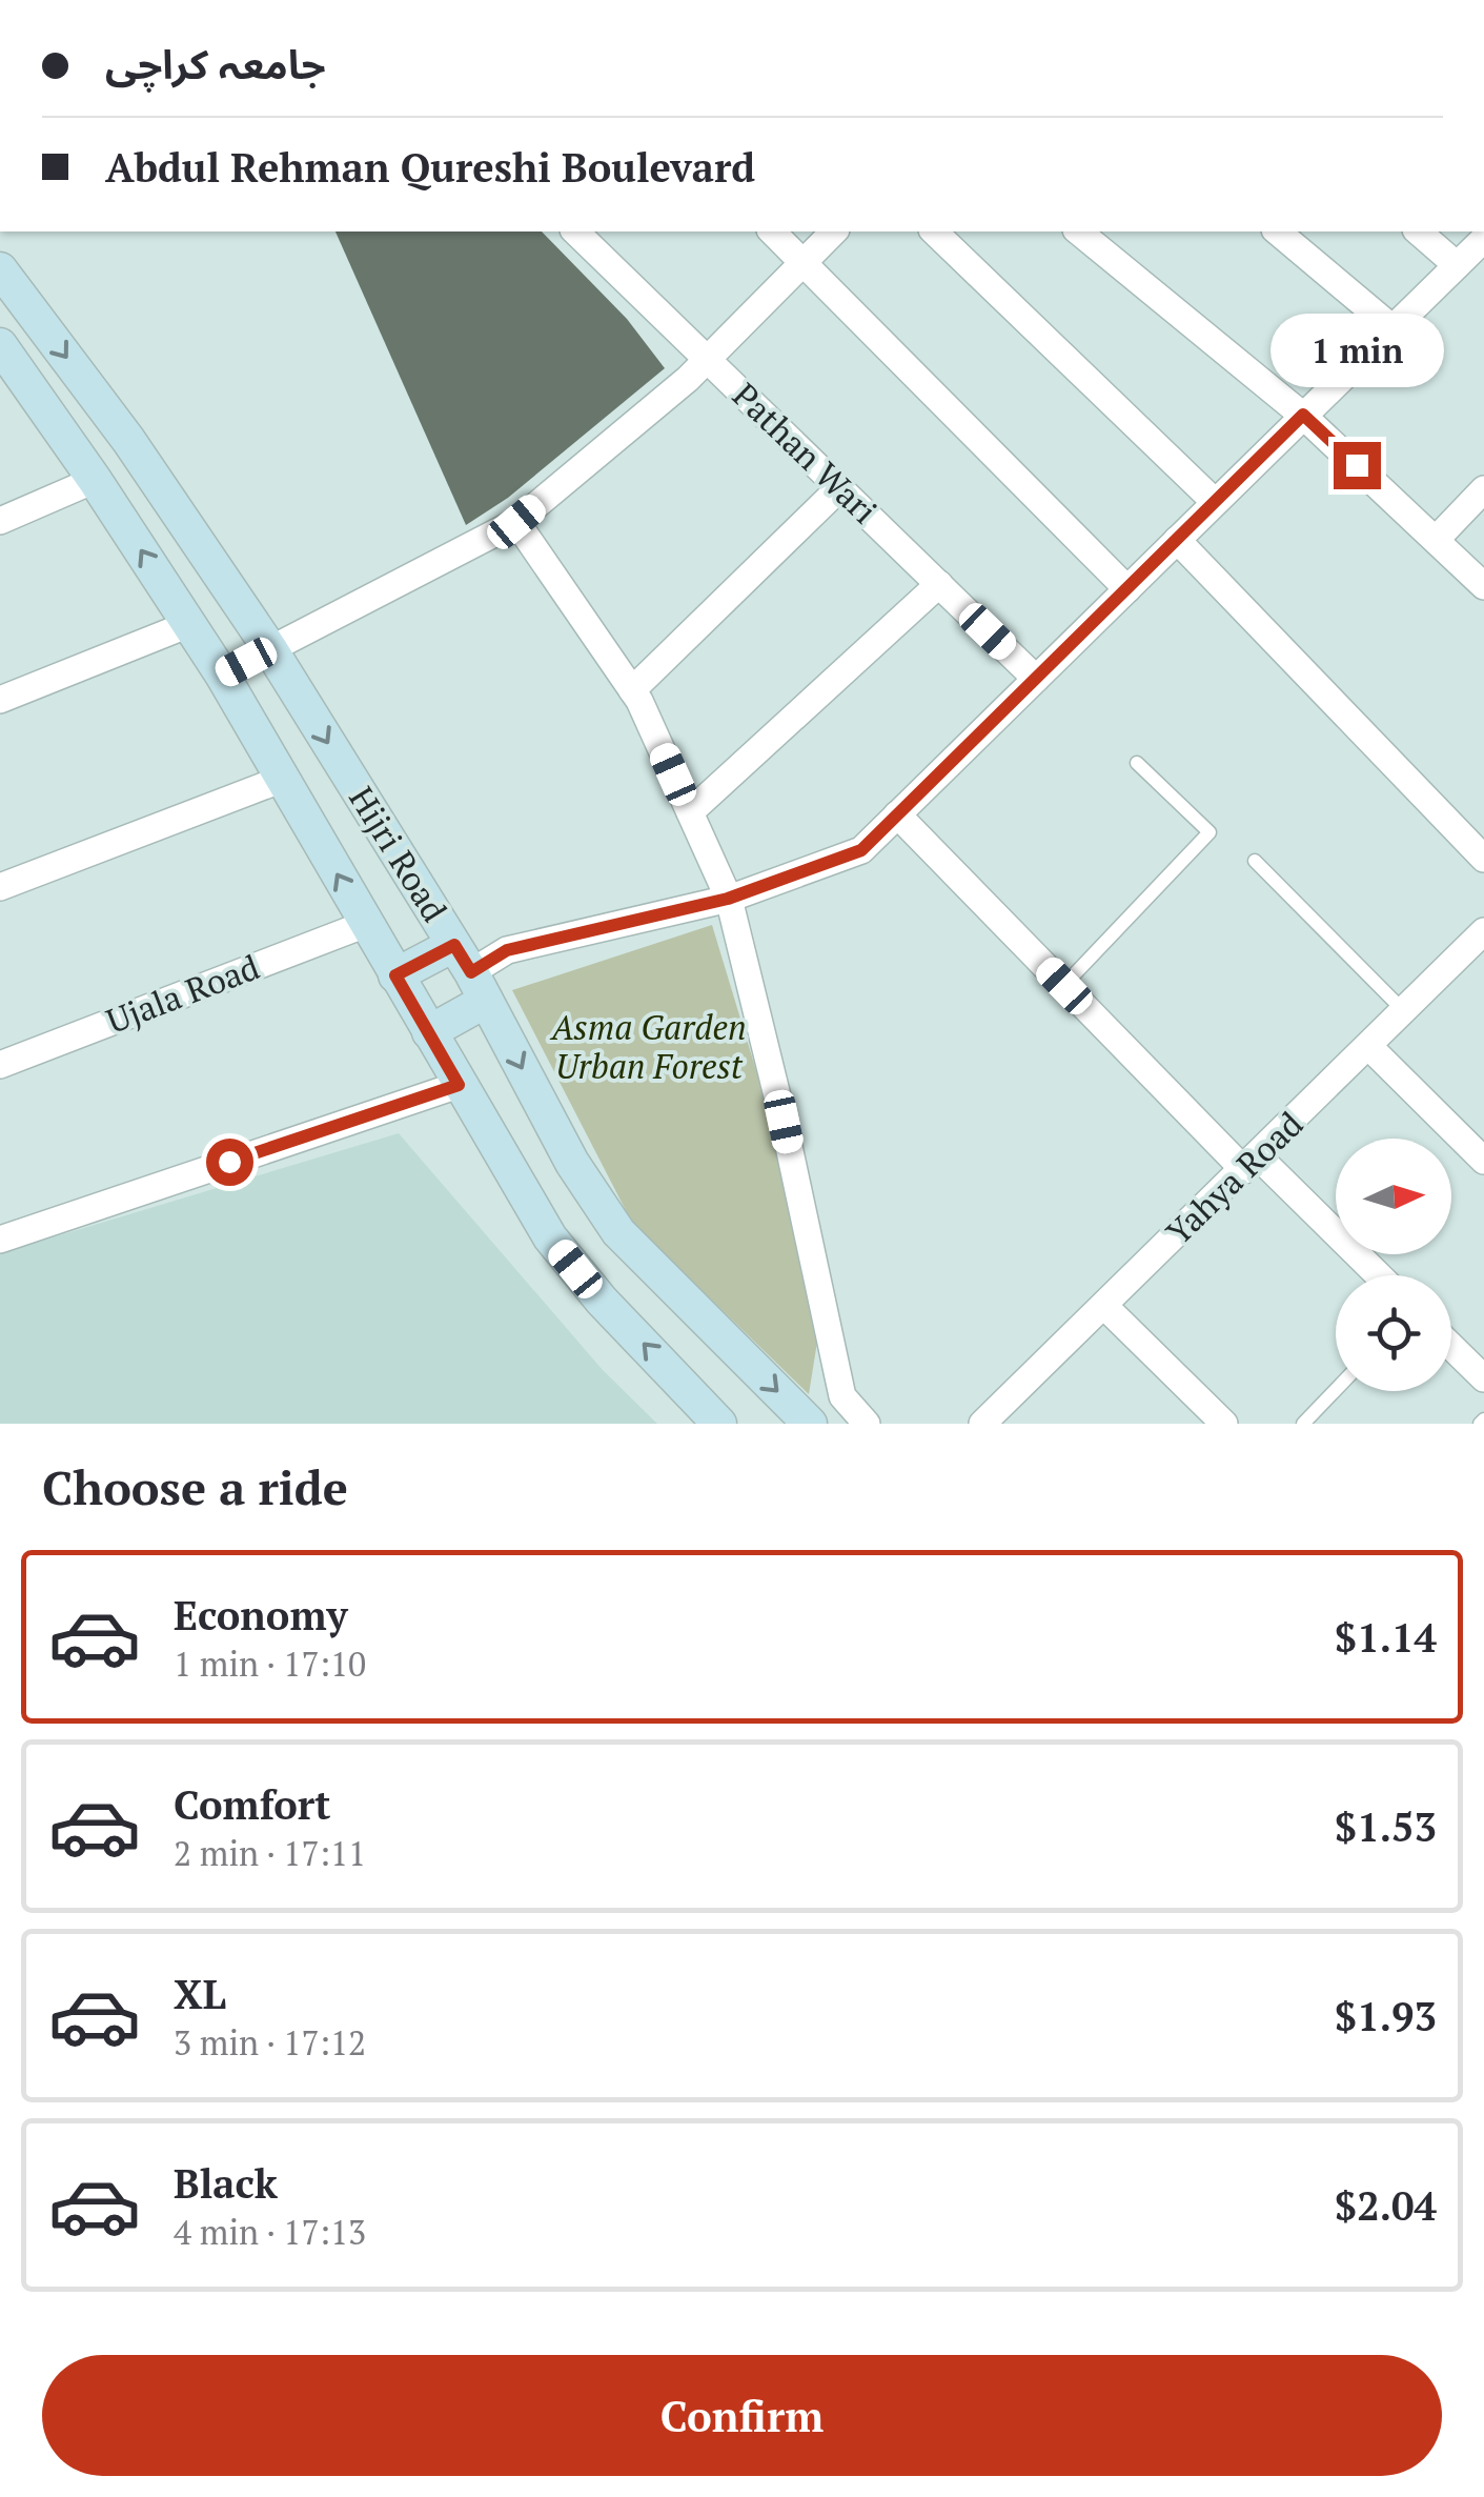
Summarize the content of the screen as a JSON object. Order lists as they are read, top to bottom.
{
  "streets": {
    "main road": ["Hijri Road"],
    "street": ["Pathan Wari", "Ujala Road", "Yahya Road"]
  },
  "crossings": [
    ["Hijri Road", "Ujala Road"]
  ],
  "parks": ["Asma Garden Urban Forest"],
  "north": "right",
  "page": {
    "banner": ["جامعہ کراچی", "Abdul Rehman Qureshi Boulevard"],
    "bubble": "1 min",
    "heading": "Choose a ride",
    "list": [
      {
        "name": "Economy",
        "note": "1 min · 17:10",
        "value": "$1.14"
      },
      {
        "name": "Comfort",
        "note": "2 min · 17:11",
        "value": "$1.53"
      },
      {
        "name": "XL",
        "note": "3 min · 17:12",
        "value": "$1.93"
      },
      {
        "name": "Black",
        "note": "4 min · 17:13",
        "value": "$2.04"
      }
    ],
    "buttons": "Confirm"
  }
}
